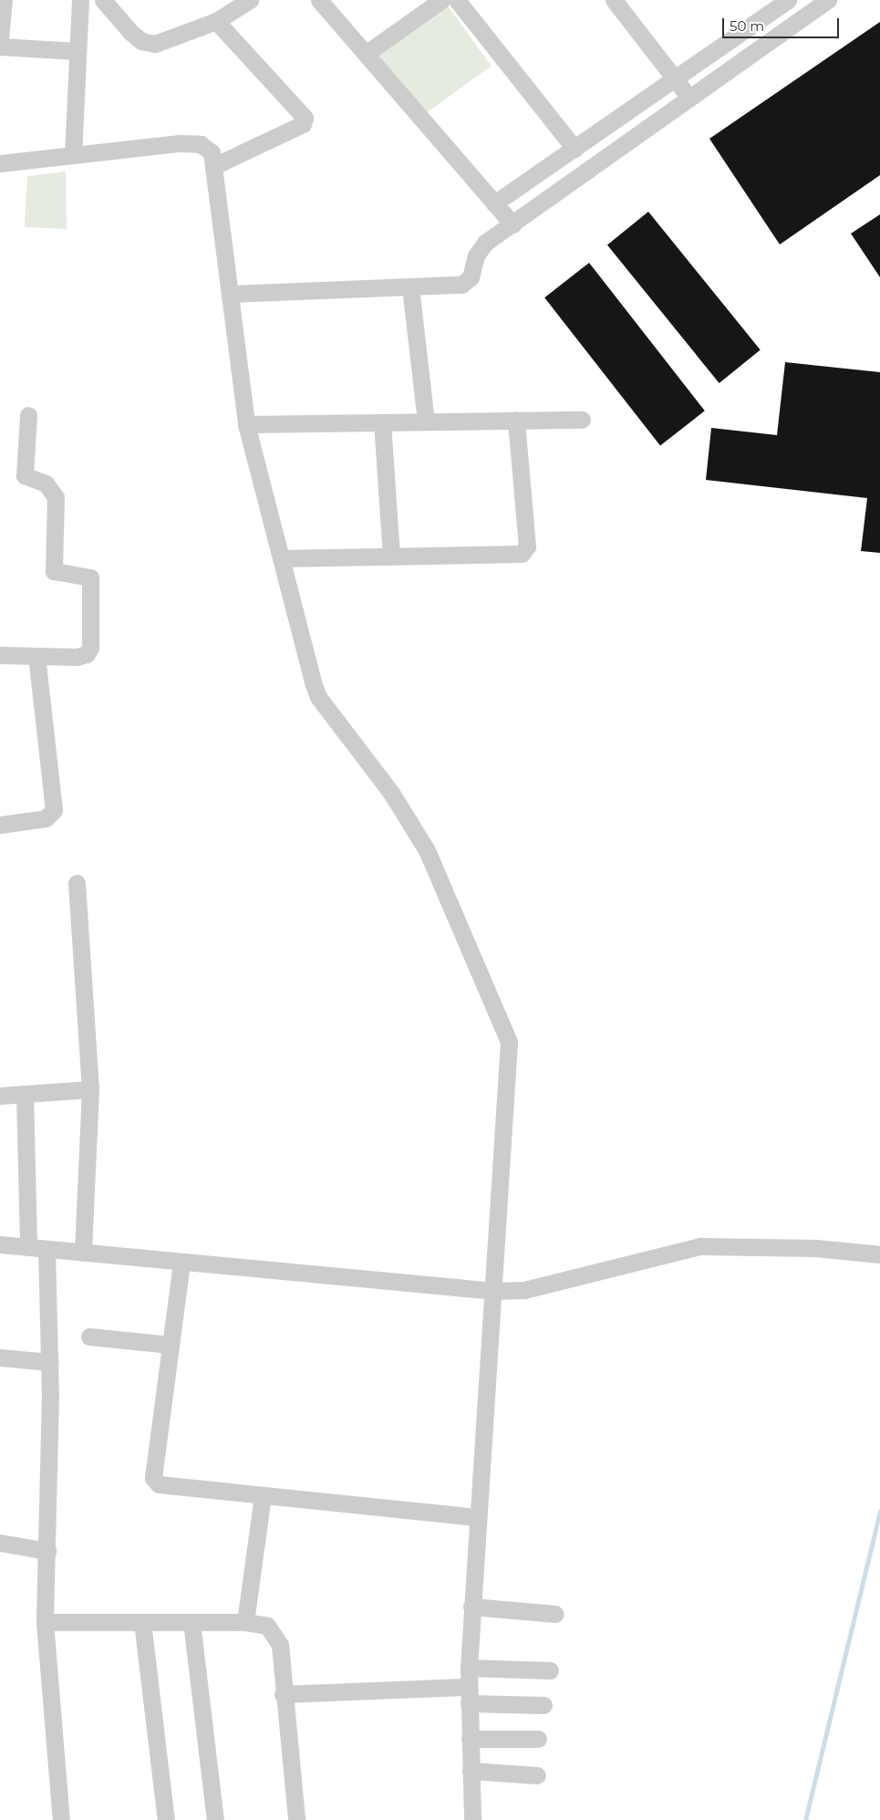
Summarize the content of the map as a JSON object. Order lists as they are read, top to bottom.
{
  "scale_bar": "50 m"
}
